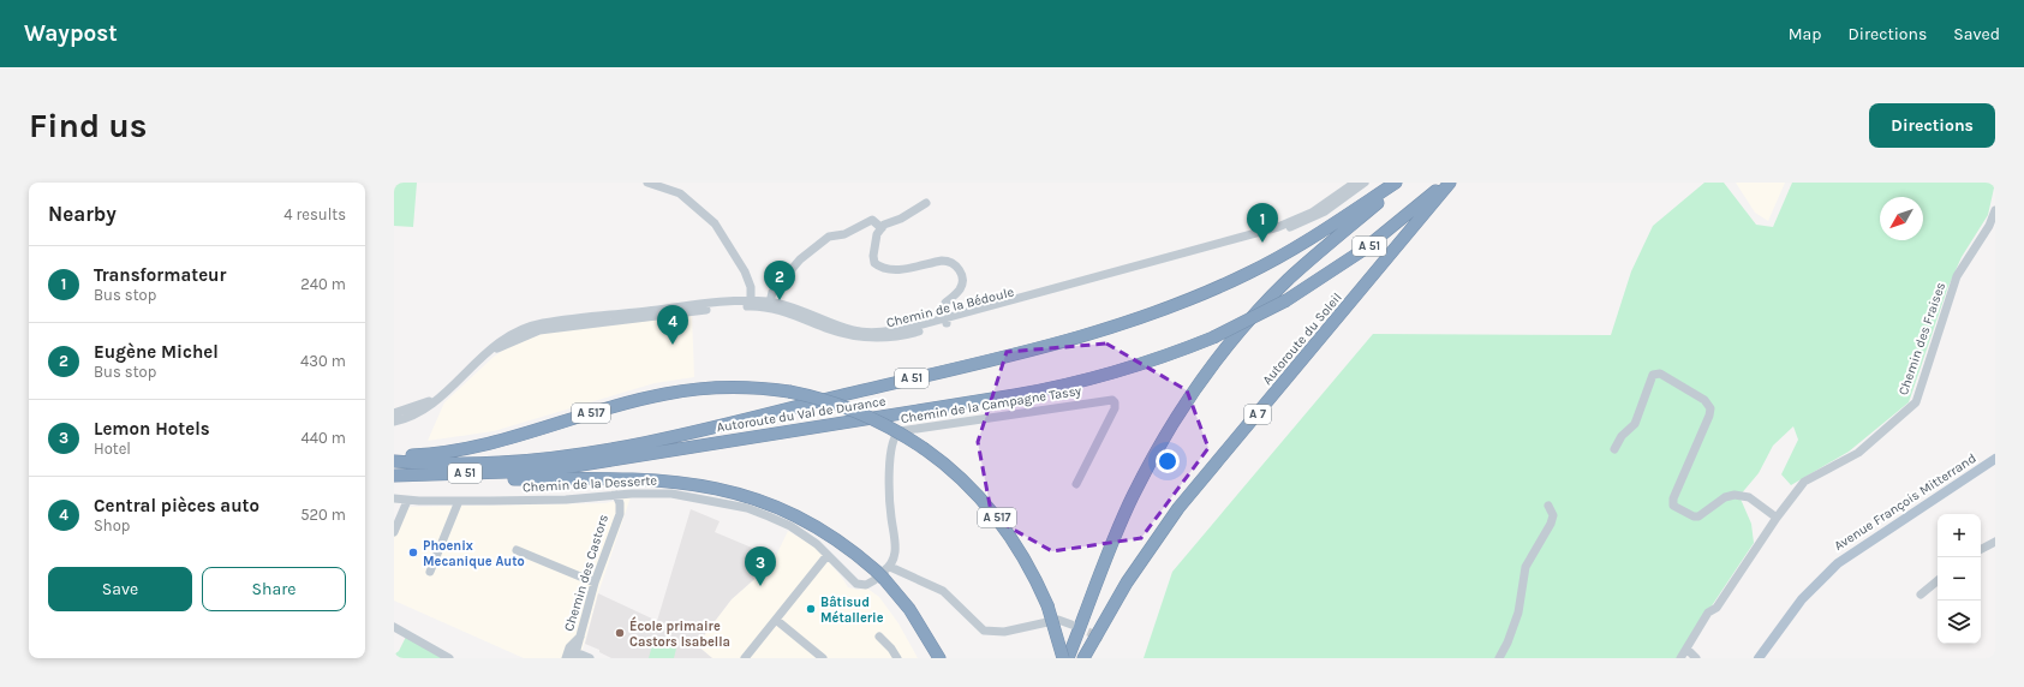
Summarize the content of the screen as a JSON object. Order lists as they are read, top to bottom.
{
  "streets": {
    "highway": [
      "A 51",
      "Autoroute du Soleil",
      "A 517",
      "Autoroute du Val de Durance",
      "A 7"
    ],
    "main road": ["Avenue François Mitterrand"],
    "street": [
      "Chemin de la Bédoule",
      "Chemin des Fraises",
      "Chemin de la Campagne Tassy",
      "Chemin de la Desserte",
      "Chemin des Castors"
    ]
  },
  "crossings": [
    ["Chemin de la Campagne Tassy", "Chemin de la Desserte"],
    ["Chemin de la Desserte", "Chemin des Castors"]
  ],
  "places": ["Phoenix Mecanique Auto", "Bâtisud Métallerie", "École primaire Castors Isabella"],
  "north": "bottom left",
  "page": {
    "header": "Waypost",
    "nav": ["Map", "Directions", "Saved"],
    "buttons": [
      "Directions",
      ["Save", "Share"]
    ],
    "title": "Find us",
    "heading": ["Nearby", "4 results"],
    "pins": [
      "1",
      "2",
      "4",
      "3"
    ],
    "list": [
      {
        "mark": "1",
        "name": "Transformateur",
        "note": "Bus stop",
        "value": "240 m"
      },
      {
        "mark": "2",
        "name": "Eugène Michel",
        "note": "Bus stop",
        "value": "430 m"
      },
      {
        "mark": "3",
        "name": "Lemon Hotels",
        "note": "Hotel",
        "value": "440 m"
      },
      {
        "mark": "4",
        "name": "Central pièces auto",
        "note": "Shop",
        "value": "520 m"
      }
    ],
    "map_buttons": ["+", "−"]
  }
}
